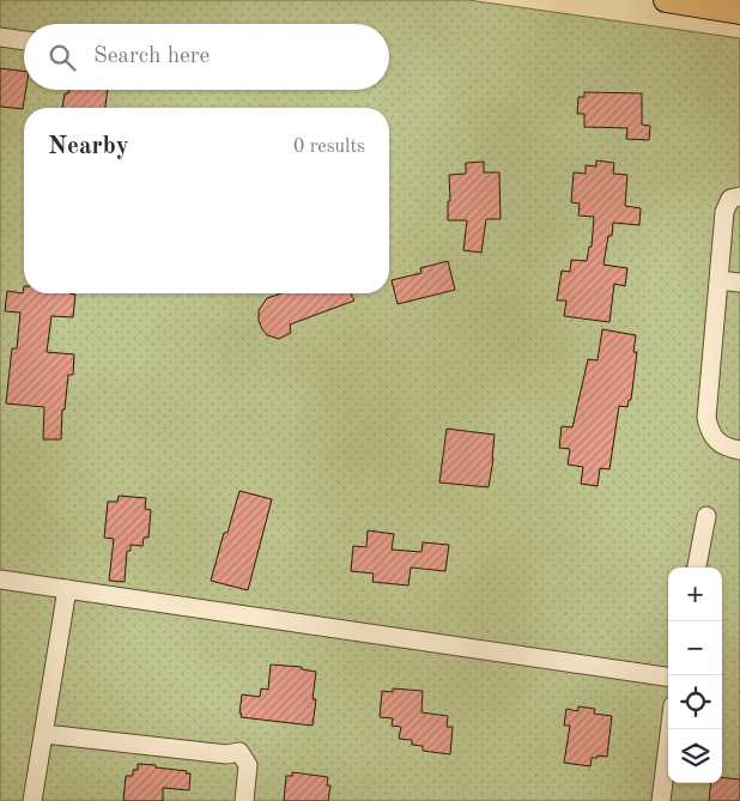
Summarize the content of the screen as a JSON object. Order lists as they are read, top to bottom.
{
  "page": {
    "search": "Search here",
    "heading": ["Nearby", "0 results"],
    "map_buttons": ["+", "−"]
  }
}
